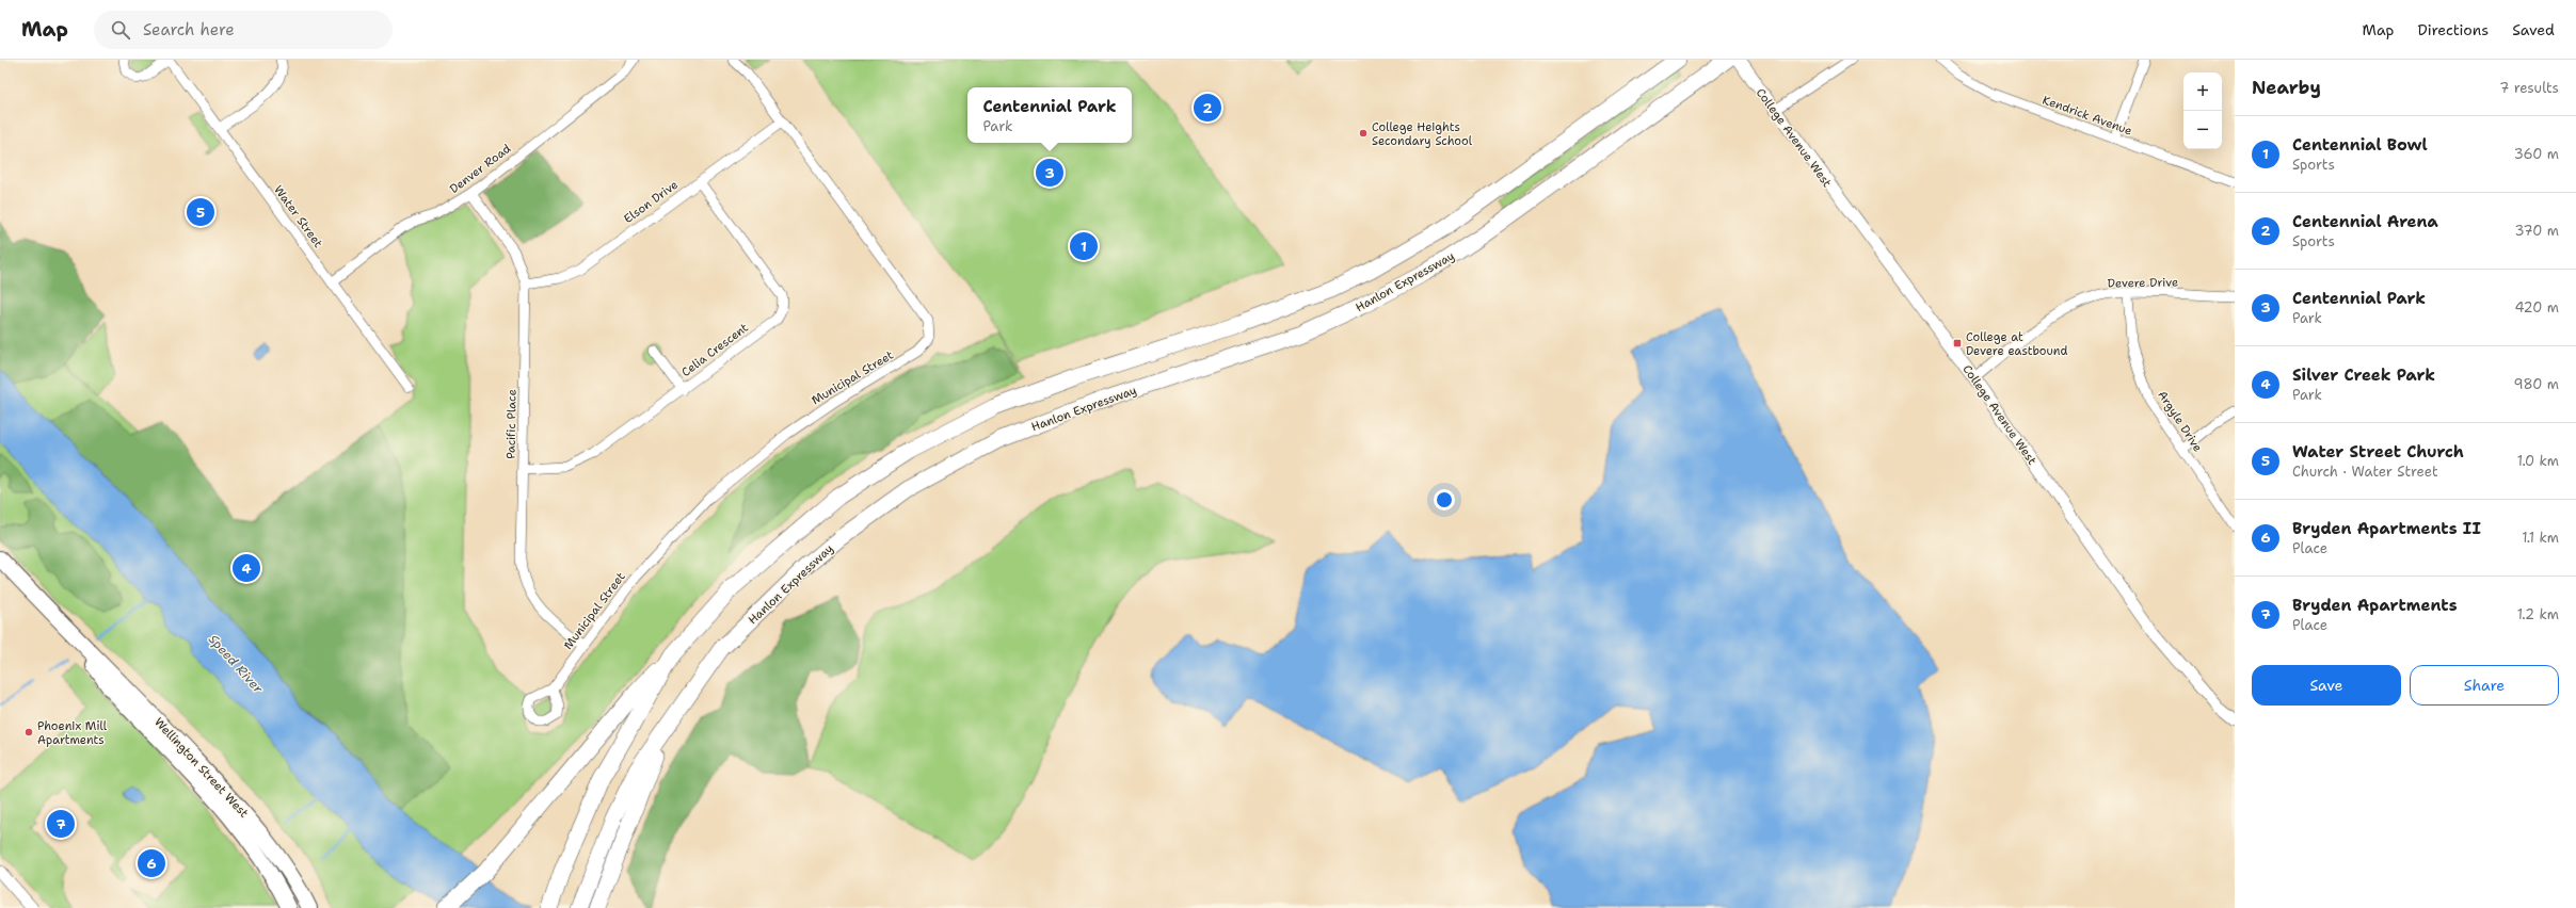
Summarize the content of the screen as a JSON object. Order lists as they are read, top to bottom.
{
  "streets": {
    "highway": ["Hanlon Expressway"],
    "main road": ["Wellington Street West"],
    "street": [
      "Kendrick Avenue",
      "College Avenue West",
      "Denver Road",
      "Elson Drive",
      "Water Street",
      "Devere Drive",
      "Celia Crescent",
      "Municipal Street",
      "Argyle Drive",
      "Pacific Place"
    ]
  },
  "crossings": [
    ["College Avenue West", "Devere Drive"],
    ["Denver Road", "Water Street"],
    ["Denver Road", "Pacific Place"],
    ["Elson Drive", "Celia Crescent"],
    ["Elson Drive", "Municipal Street"],
    ["Elson Drive", "Pacific Place"],
    ["Devere Drive", "Argyle Drive"],
    ["Celia Crescent", "Pacific Place"],
    ["Municipal Street", "Pacific Place"]
  ],
  "water": ["Speed River"],
  "places": {
    "other": ["College Heights Secondary School", "Phoenix Mill Apartments"],
    "transit": ["College at Devere eastbound"]
  },
  "page": {
    "header": "Map",
    "search": "Search here",
    "nav": ["Map", "Directions", "Saved"],
    "heading": ["Nearby", "7 results"],
    "map_buttons": ["+", "−"],
    "popup": ["Centennial Park", "Park"],
    "pins": [
      "2",
      "3",
      "5",
      "1",
      "4",
      "7",
      "6"
    ],
    "list": [
      {
        "mark": "1",
        "name": "Centennial Bowl",
        "note": "Sports",
        "value": "360 m"
      },
      {
        "mark": "2",
        "name": "Centennial Arena",
        "note": "Sports",
        "value": "370 m"
      },
      {
        "mark": "3",
        "name": "Centennial Park",
        "note": "Park",
        "value": "420 m"
      },
      {
        "mark": "4",
        "name": "Silver Creek Park",
        "note": "Park",
        "value": "980 m"
      },
      {
        "mark": "5",
        "name": "Water Street Church",
        "note": "Church · Water Street",
        "value": "1.0 km"
      },
      {
        "mark": "6",
        "name": "Bryden Apartments II",
        "note": "Place",
        "value": "1.1 km"
      },
      {
        "mark": "7",
        "name": "Bryden Apartments",
        "note": "Place",
        "value": "1.2 km"
      }
    ],
    "buttons": ["Save", "Share"]
  }
}
